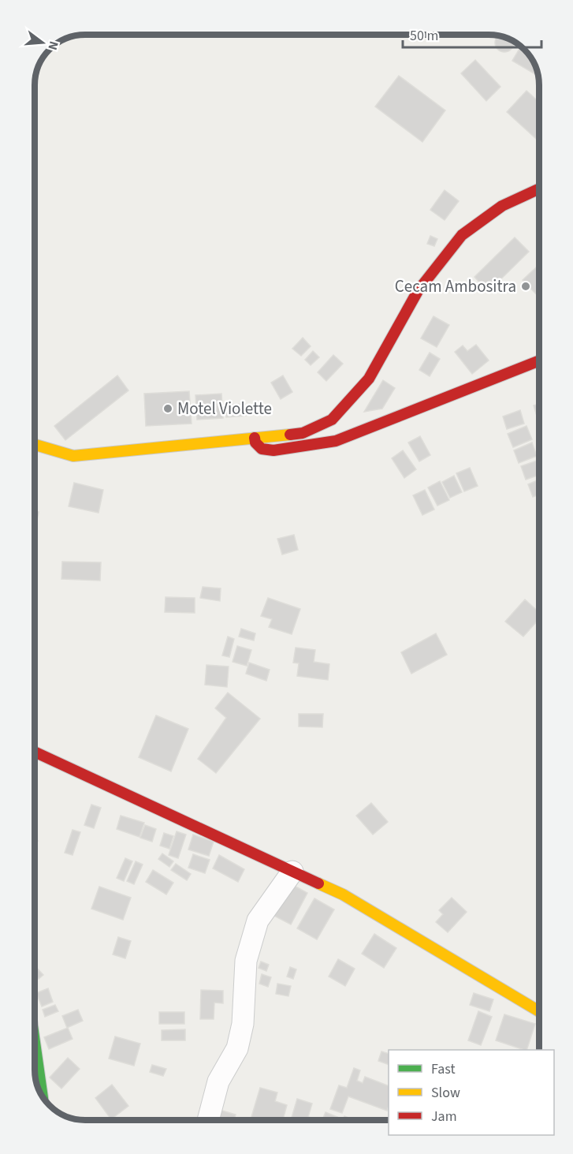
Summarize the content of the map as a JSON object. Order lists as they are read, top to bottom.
{
  "places": ["Cecam Ambositra", "Motel Violette"],
  "legend": ["Fast", "Slow", "Jam"],
  "scale_bar": "50 m",
  "north": "right"
}
